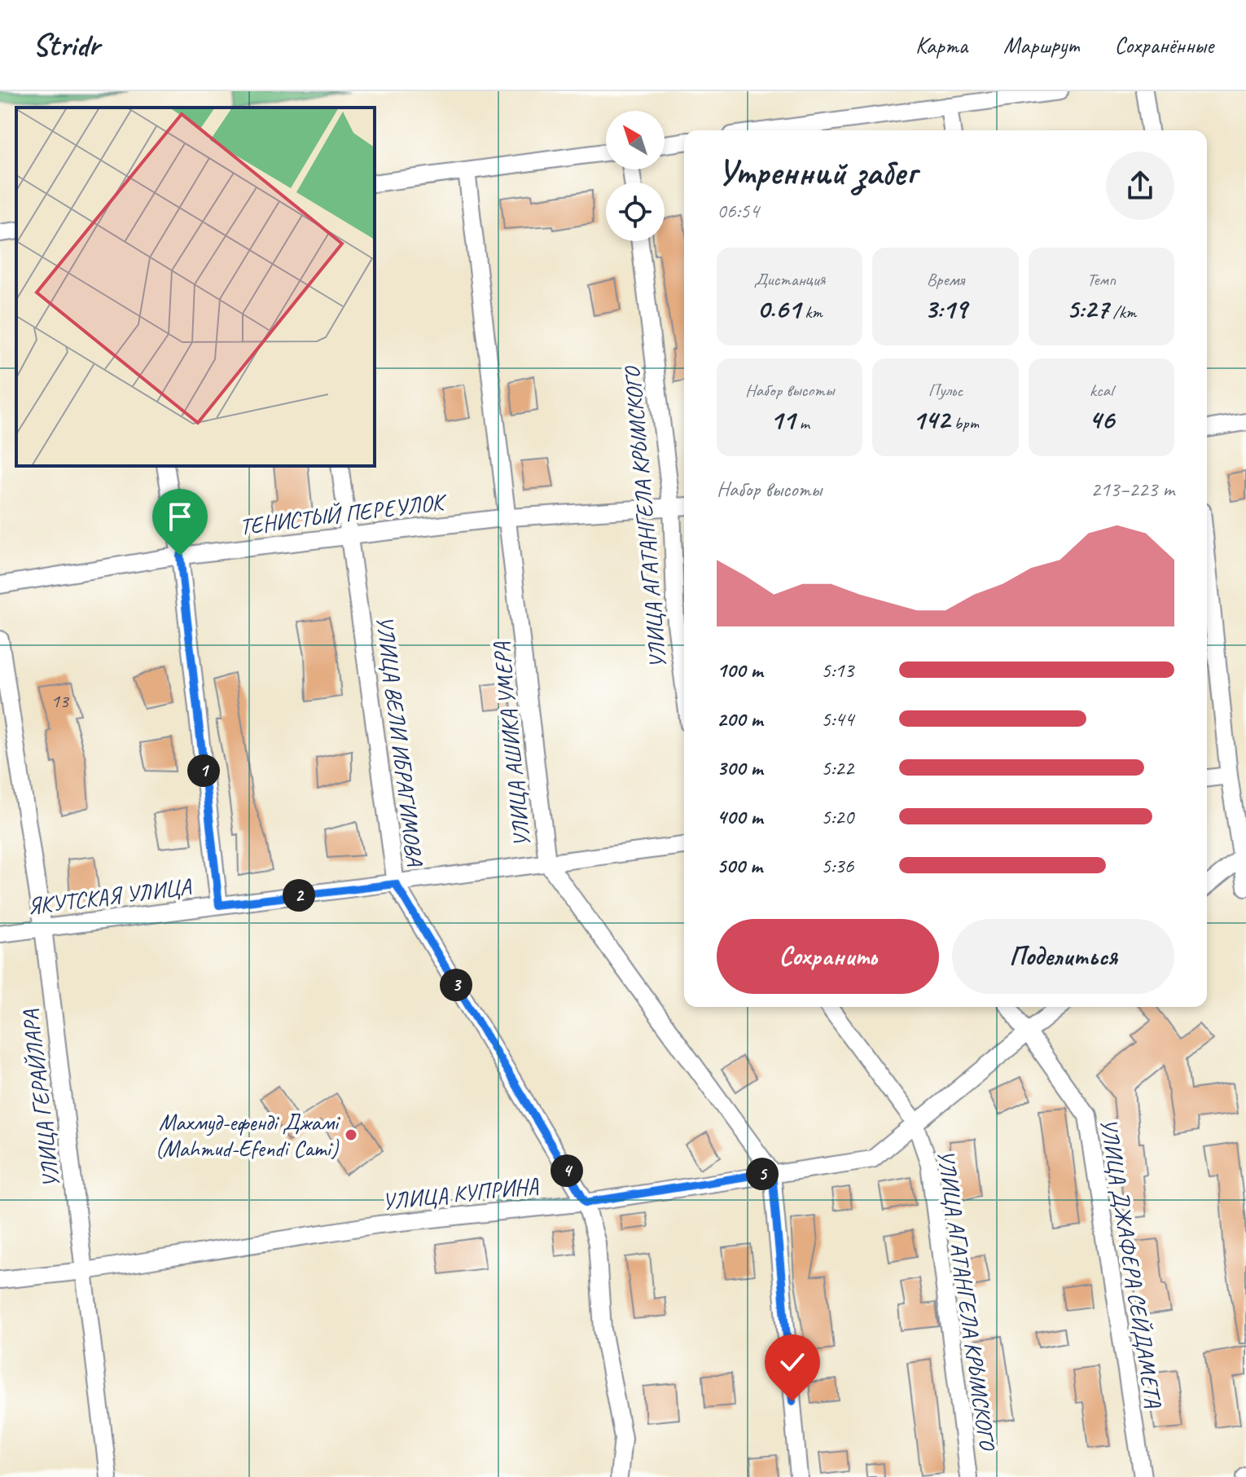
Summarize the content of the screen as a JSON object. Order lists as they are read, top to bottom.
{
  "streets": {
    "street": [
      "ТЕНИСТЫЙ ПЕРЕУЛОК",
      "УЛИЦА АГАТАНГЕЛА КРЫМСКОГО",
      "УЛИЦА ВЕЛИ ИБРАГИМОВА",
      "УЛИЦА АШИКА УМЕРА",
      "ЯКУТСКАЯ УЛИЦА",
      "УЛИЦА ГЕРАЙЛАРА",
      "УЛИЦА КУПРИНА",
      "УЛИЦА ДЖАФЕРА СЕЙДАМЕТА"
    ]
  },
  "crossings": [
    ["ТЕНИСТЫЙ ПЕРЕУЛОК", "УЛИЦА АГАТАНГЕЛА КРЫМСКОГО"],
    ["ТЕНИСТЫЙ ПЕРЕУЛОК", "УЛИЦА ВЕЛИ ИБРАГИМОВА"],
    ["ТЕНИСТЫЙ ПЕРЕУЛОК", "УЛИЦА АШИКА УМЕРА"],
    ["УЛИЦА АГАТАНГЕЛА КРЫМСКОГО", "УЛИЦА КУПРИНА"],
    ["УЛИЦА ВЕЛИ ИБРАГИМОВА", "ЯКУТСКАЯ УЛИЦА"],
    ["УЛИЦА ВЕЛИ ИБРАГИМОВА", "УЛИЦА КУПРИНА"],
    ["УЛИЦА АШИКА УМЕРА", "ЯКУТСКАЯ УЛИЦА"],
    ["УЛИЦА АШИКА УМЕРА", "УЛИЦА КУПРИНА"],
    ["ЯКУТСКАЯ УЛИЦА", "УЛИЦА ГЕРАЙЛАРА"],
    ["УЛИЦА ГЕРАЙЛАРА", "УЛИЦА КУПРИНА"],
    ["УЛИЦА КУПРИНА", "УЛИЦА ДЖАФЕРА СЕЙДАМЕТА"]
  ],
  "places": ["Махмуд-ефенді Джамі (Mahmud-Efendi Cami)"],
  "house_numbers": ["13"],
  "north": "top left",
  "page": {
    "header": "Stridr",
    "nav": ["Карта", "Маршрут", "Сохранённые"],
    "heading": ["Утренний забег", "06:54"],
    "stats": [
      ["Дистанция", "0.61 km"],
      ["Время", "3:19"],
      ["Темп", "5:27 /km"],
      ["Набор высоты", "11 m"],
      ["Пульс", "142 bpm"],
      ["kcal", "46"]
    ],
    "chart": ["Набор высоты", "213–223 m"],
    "list": [
      {
        "name": "100 m",
        "note": "5:13"
      },
      {
        "name": "200 m",
        "note": "5:44"
      },
      {
        "name": "300 m",
        "note": "5:22"
      },
      {
        "name": "400 m",
        "note": "5:20"
      },
      {
        "name": "500 m",
        "note": "5:36"
      }
    ],
    "pins": [
      "1",
      "2",
      "3",
      "4",
      "5"
    ],
    "buttons": ["Сохранить", "Поделиться"]
  }
}
